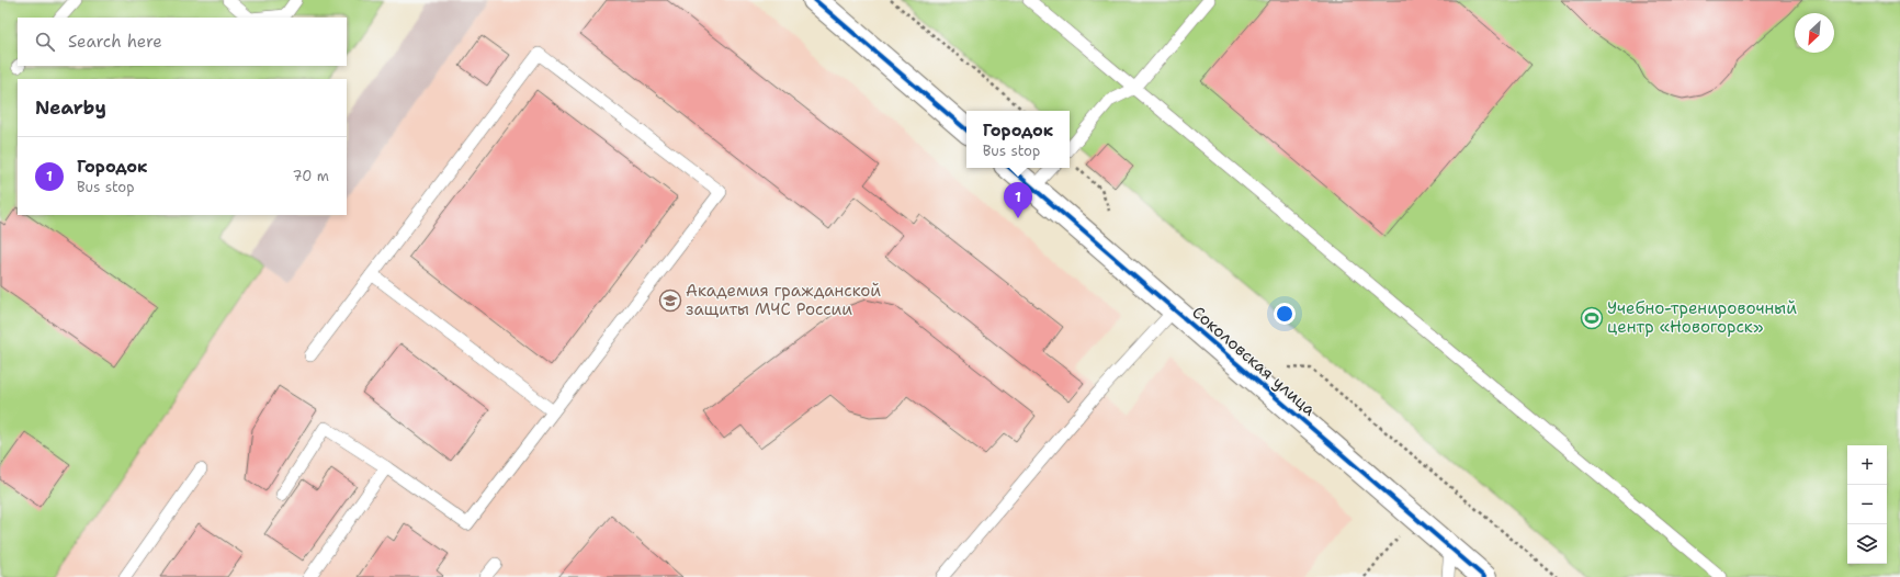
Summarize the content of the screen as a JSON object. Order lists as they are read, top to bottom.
{
  "streets": {
    "street": ["Соколовская улица"]
  },
  "places": {
    "school or university": ["Академия гражданской защиты МЧС России"],
    "sports": ["Учебно-тренировочный центр «Новогорск»"]
  },
  "north": "bottom left",
  "page": {
    "search": "Search here",
    "heading": "Nearby",
    "popup": ["Городок", "Bus stop"],
    "list": [
      {
        "mark": "1",
        "name": "Городок",
        "note": "Bus stop",
        "value": "70 m"
      }
    ],
    "pins": "1",
    "map_buttons": ["+", "−"]
  }
}
